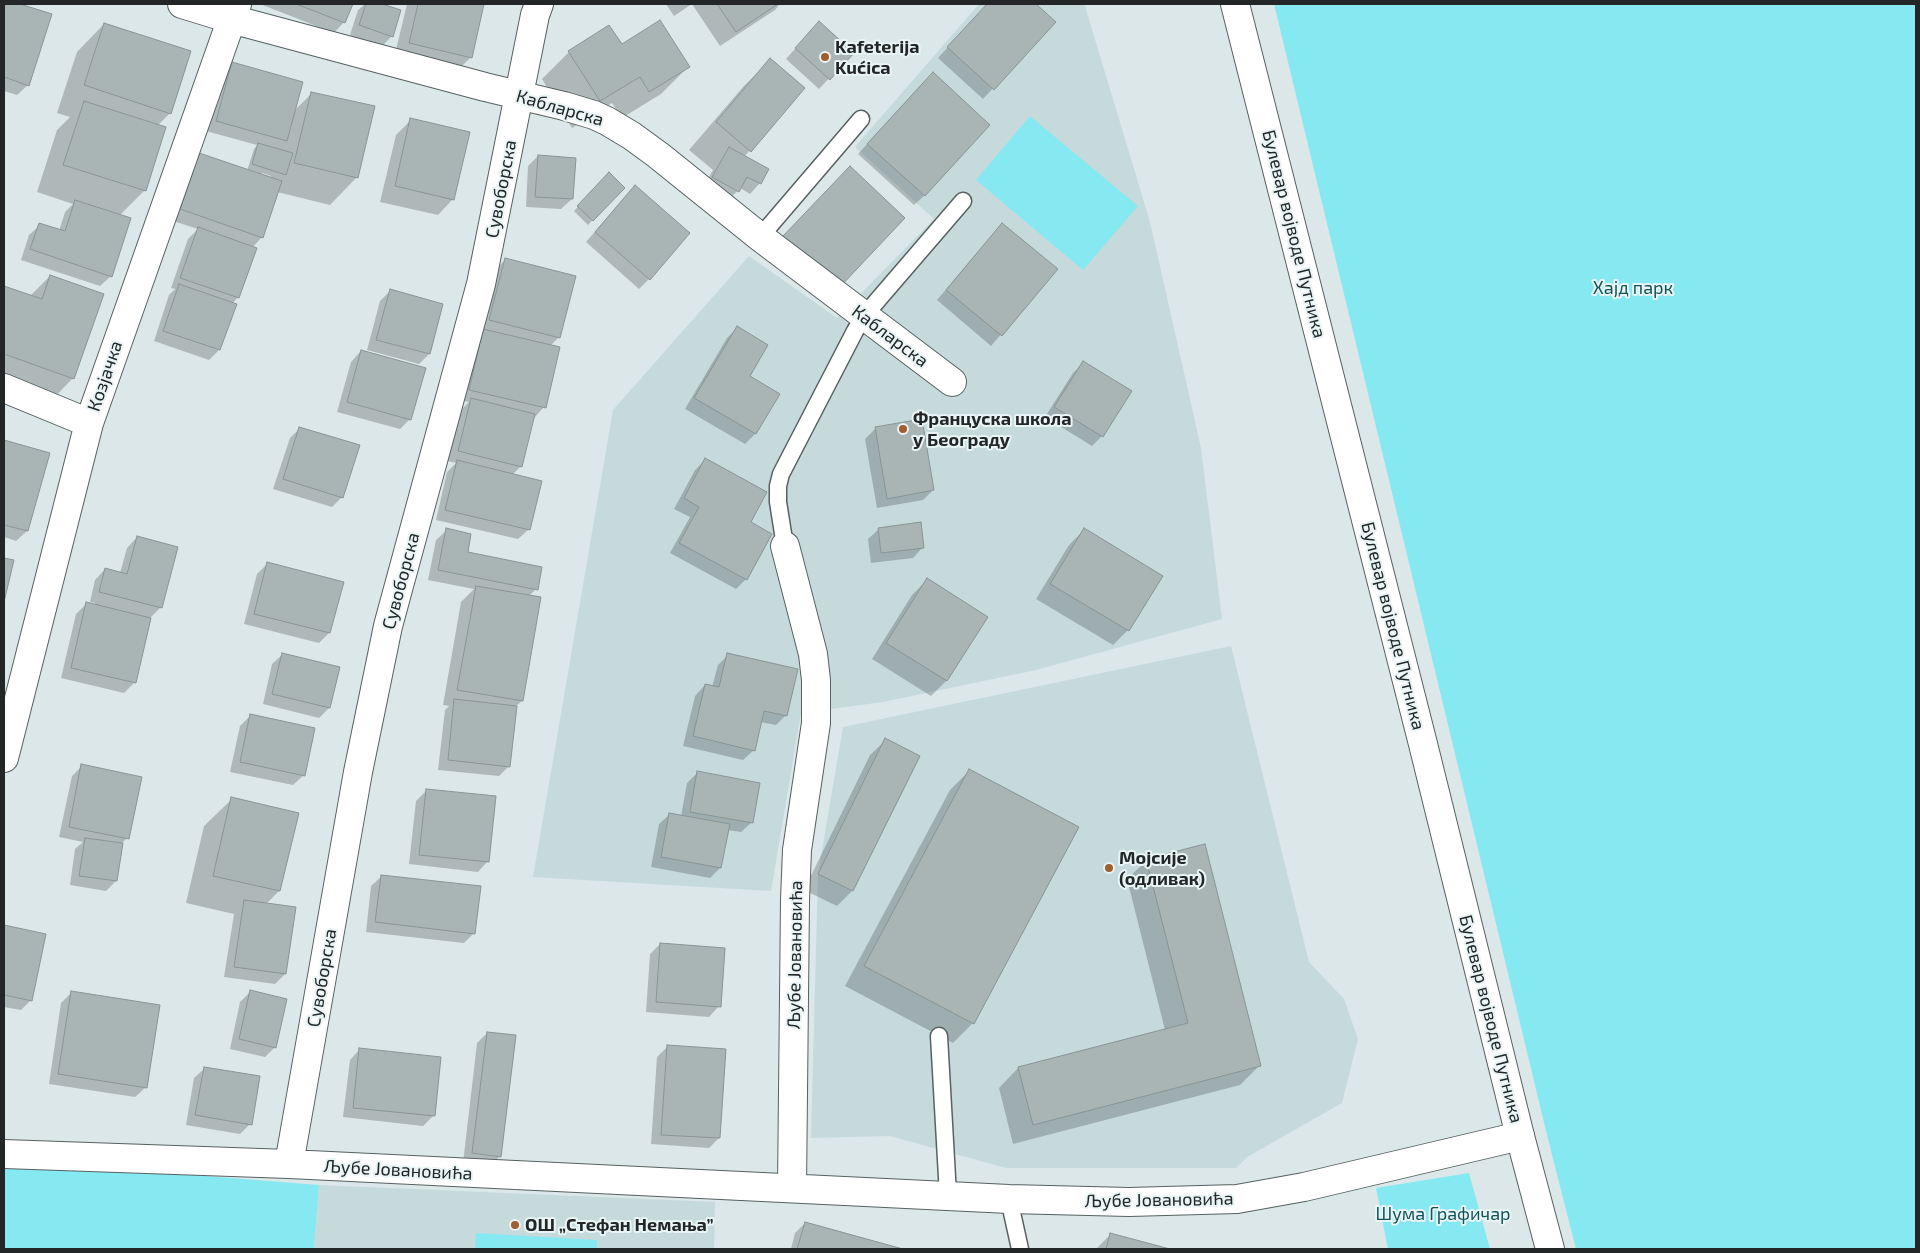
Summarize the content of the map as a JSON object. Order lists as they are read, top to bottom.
{
  "streets": {
    "street": [
      "Кабларска",
      "Сувоборска",
      "Булевар војводе Путника",
      "Козјачка",
      "Љубе Јовановића"
    ]
  },
  "crossings": [
    ["Кабларска", "Сувоборска"],
    ["Кабларска", "Козјачка"],
    ["Сувоборска", "Љубе Јовановића"],
    ["Булевар војводе Путника", "Љубе Јовановића"]
  ],
  "parks": ["Хајд парк", "Шума Графичар"],
  "places": [
    "Kafeterija Kućica",
    "Француска школа у Београду",
    "Мојсије (одливак)",
    "ОШ „Стефан Немања”"
  ]
}
